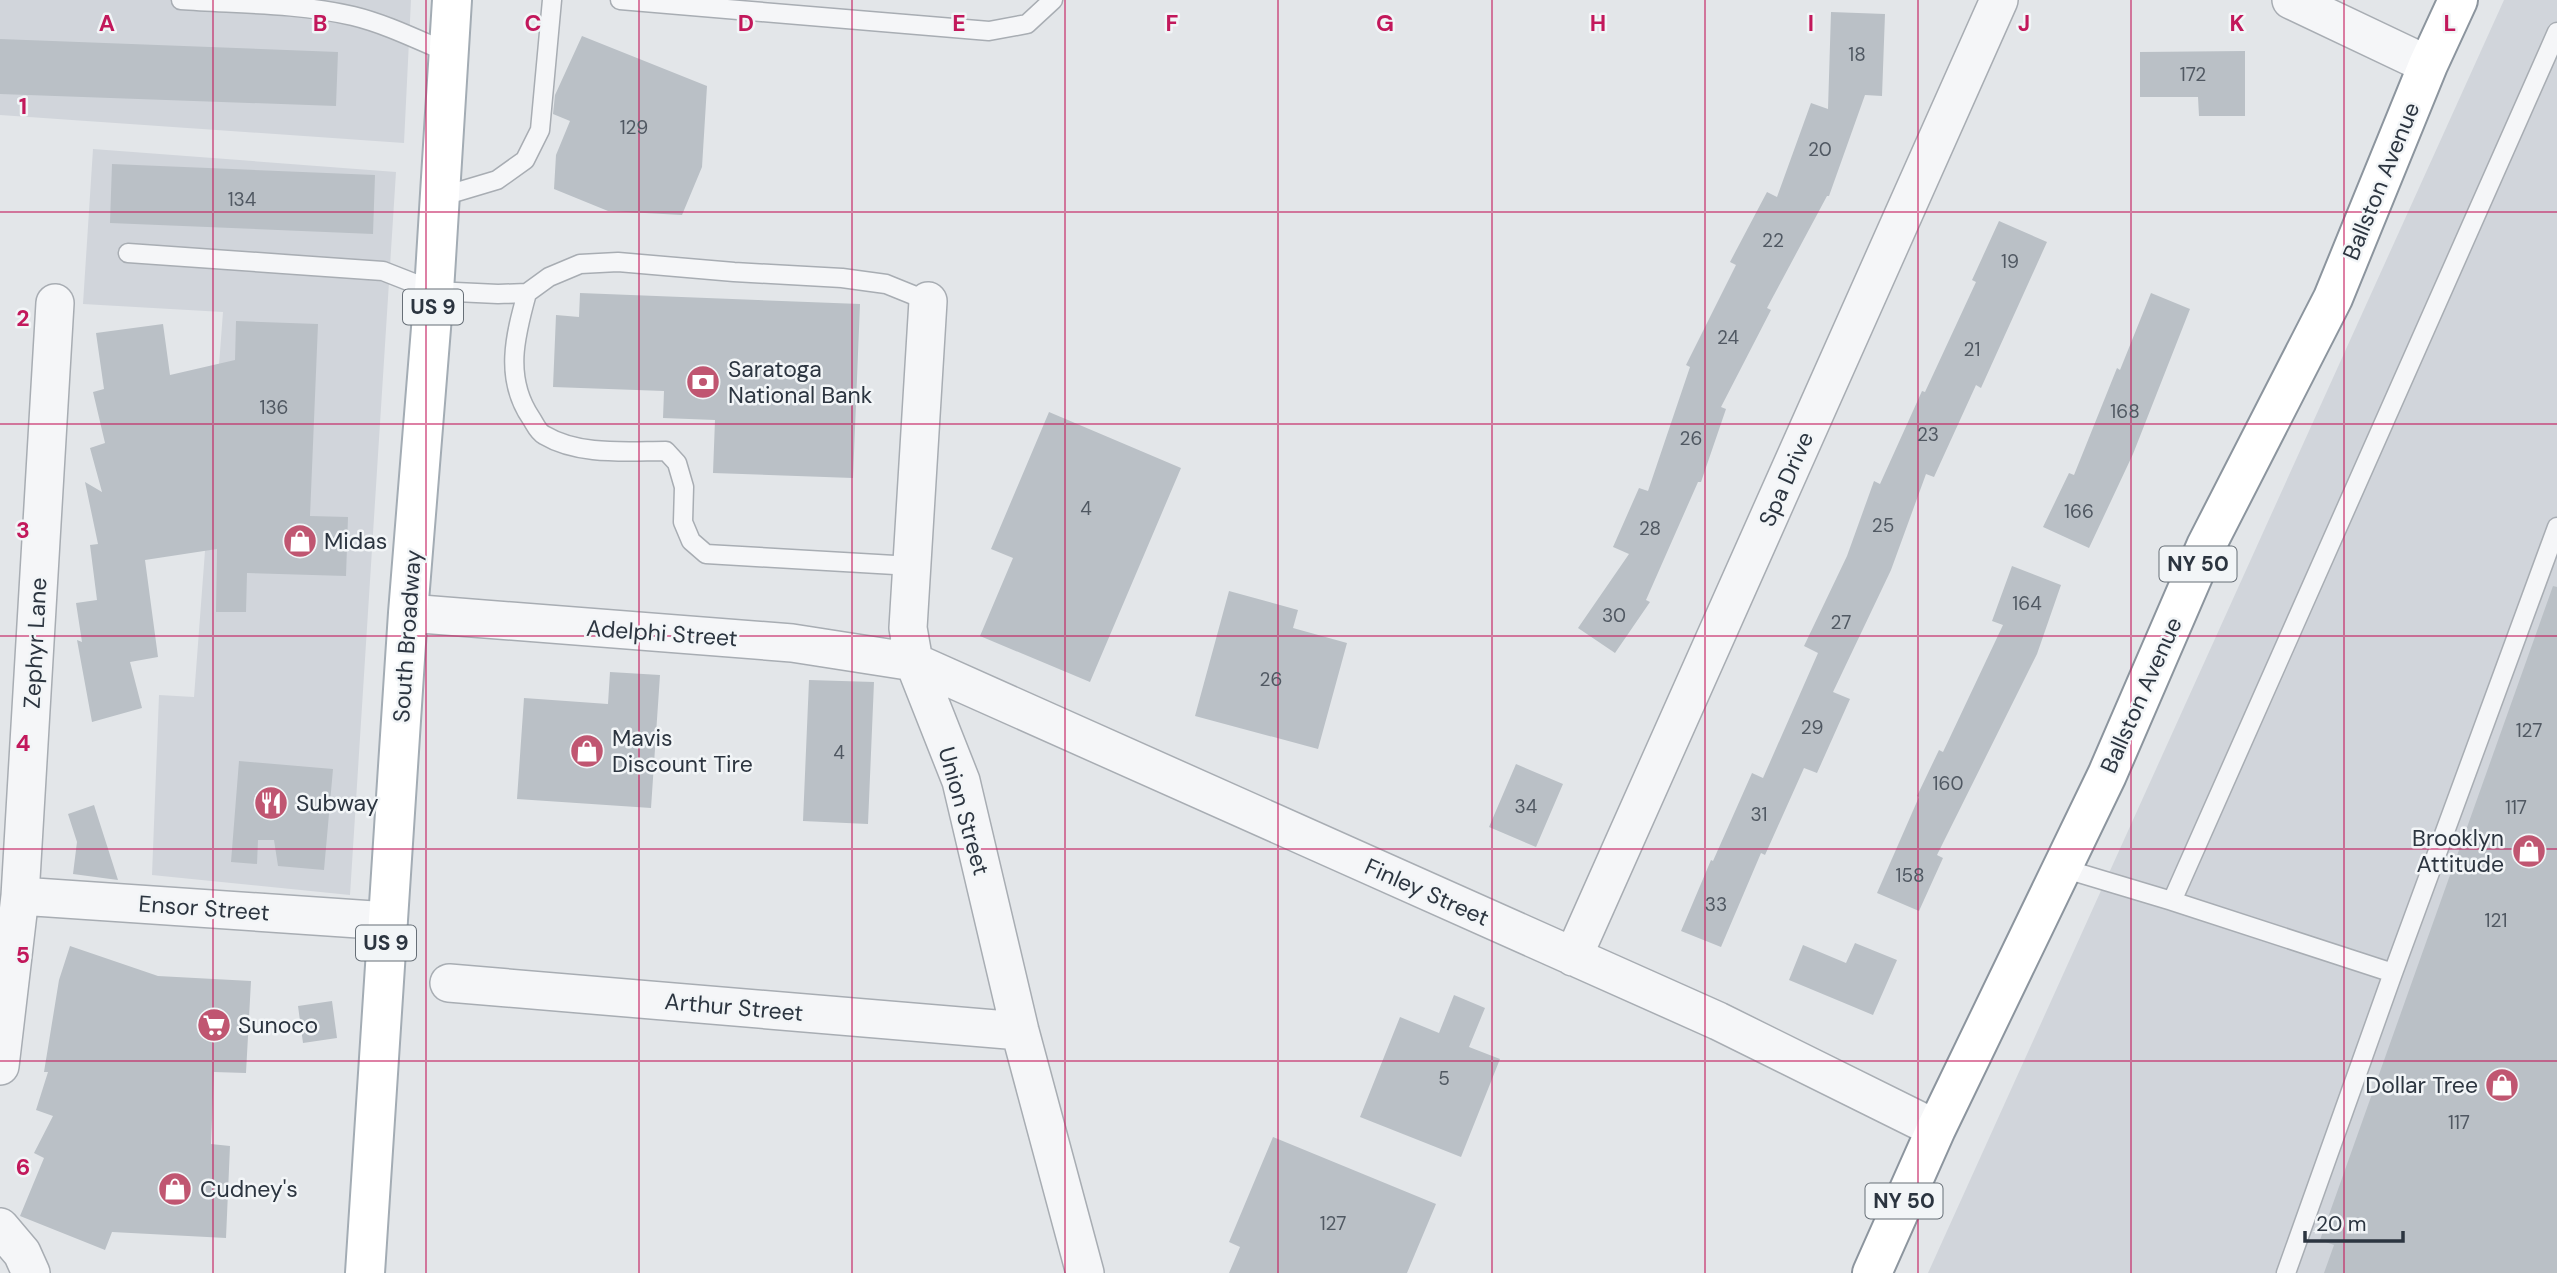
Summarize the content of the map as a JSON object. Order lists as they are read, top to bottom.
{
  "streets": {
    "main road": [
      "Ballston Avenue",
      "US 9",
      "NY 50",
      "South Broadway"
    ],
    "street": [
      "Spa Drive",
      "Adelphi Street",
      "Zephyr Lane",
      "Union Street",
      "Finley Street",
      "Ensor Street",
      "Arthur Street"
    ]
  },
  "crossings": [
    ["Ballston Avenue", "Finley Street"],
    ["Spa Drive", "Finley Street"],
    ["Adelphi Street", "South Broadway"],
    ["Adelphi Street", "Union Street"],
    ["Adelphi Street", "Finley Street"],
    ["South Broadway", "Ensor Street"],
    ["Zephyr Lane", "Ensor Street"],
    ["Union Street", "Finley Street"],
    ["Union Street", "Arthur Street"]
  ],
  "places": {
    "bank": ["Saratoga National Bank"],
    "shop": [
      "Midas",
      "Mavis Discount Tire",
      "Brooklyn Attitude",
      "Dollar Tree",
      "Cudney's"
    ],
    "restaurant": ["Subway"],
    "supermarket": ["Sunoco"]
  },
  "house_numbers": [
    "18",
    "172",
    "129",
    "20",
    "134",
    "22",
    "19",
    "24",
    "21",
    "136",
    "168",
    "23",
    "26",
    "4",
    "166",
    "25",
    "28",
    "164",
    "30",
    "27",
    "26",
    "29",
    "127",
    "4",
    "160",
    "34",
    "117",
    "31",
    "158",
    "33",
    "121",
    "5",
    "117",
    "127"
  ],
  "scale_bar": "20 m",
  "grid": {
    "columns": [
      "A",
      "B",
      "C",
      "D",
      "E",
      "F",
      "G",
      "H",
      "I",
      "J",
      "K",
      "L"
    ],
    "rows": [
      "1",
      "2",
      "3",
      "4",
      "5",
      "6"
    ]
  }
}
